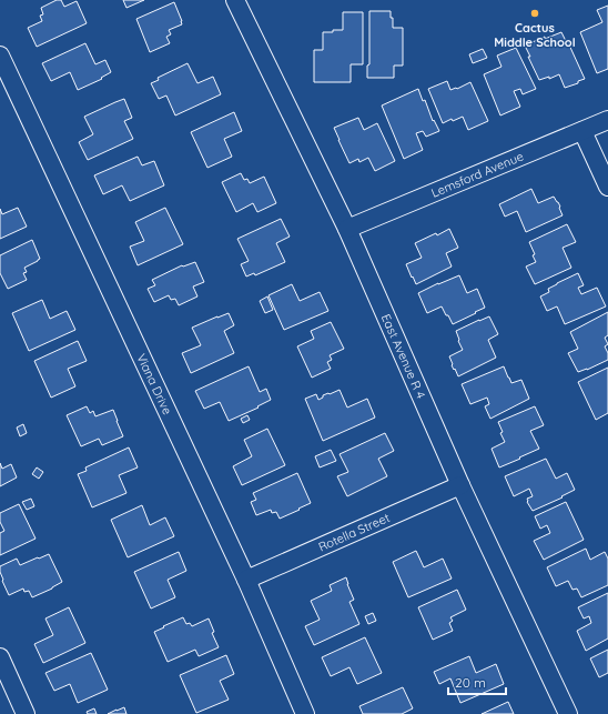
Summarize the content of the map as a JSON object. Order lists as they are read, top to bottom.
{
  "streets": {
    "street": [
      "Lemsford Avenue",
      "East Avenue R 4",
      "Viana Drive",
      "Rotella Street"
    ]
  },
  "crossings": [
    ["Lemsford Avenue", "East Avenue R 4"],
    ["East Avenue R 4", "Rotella Street"],
    ["Viana Drive", "Rotella Street"]
  ],
  "places": ["Cactus Middle School"],
  "scale_bar": "20 m"
}
